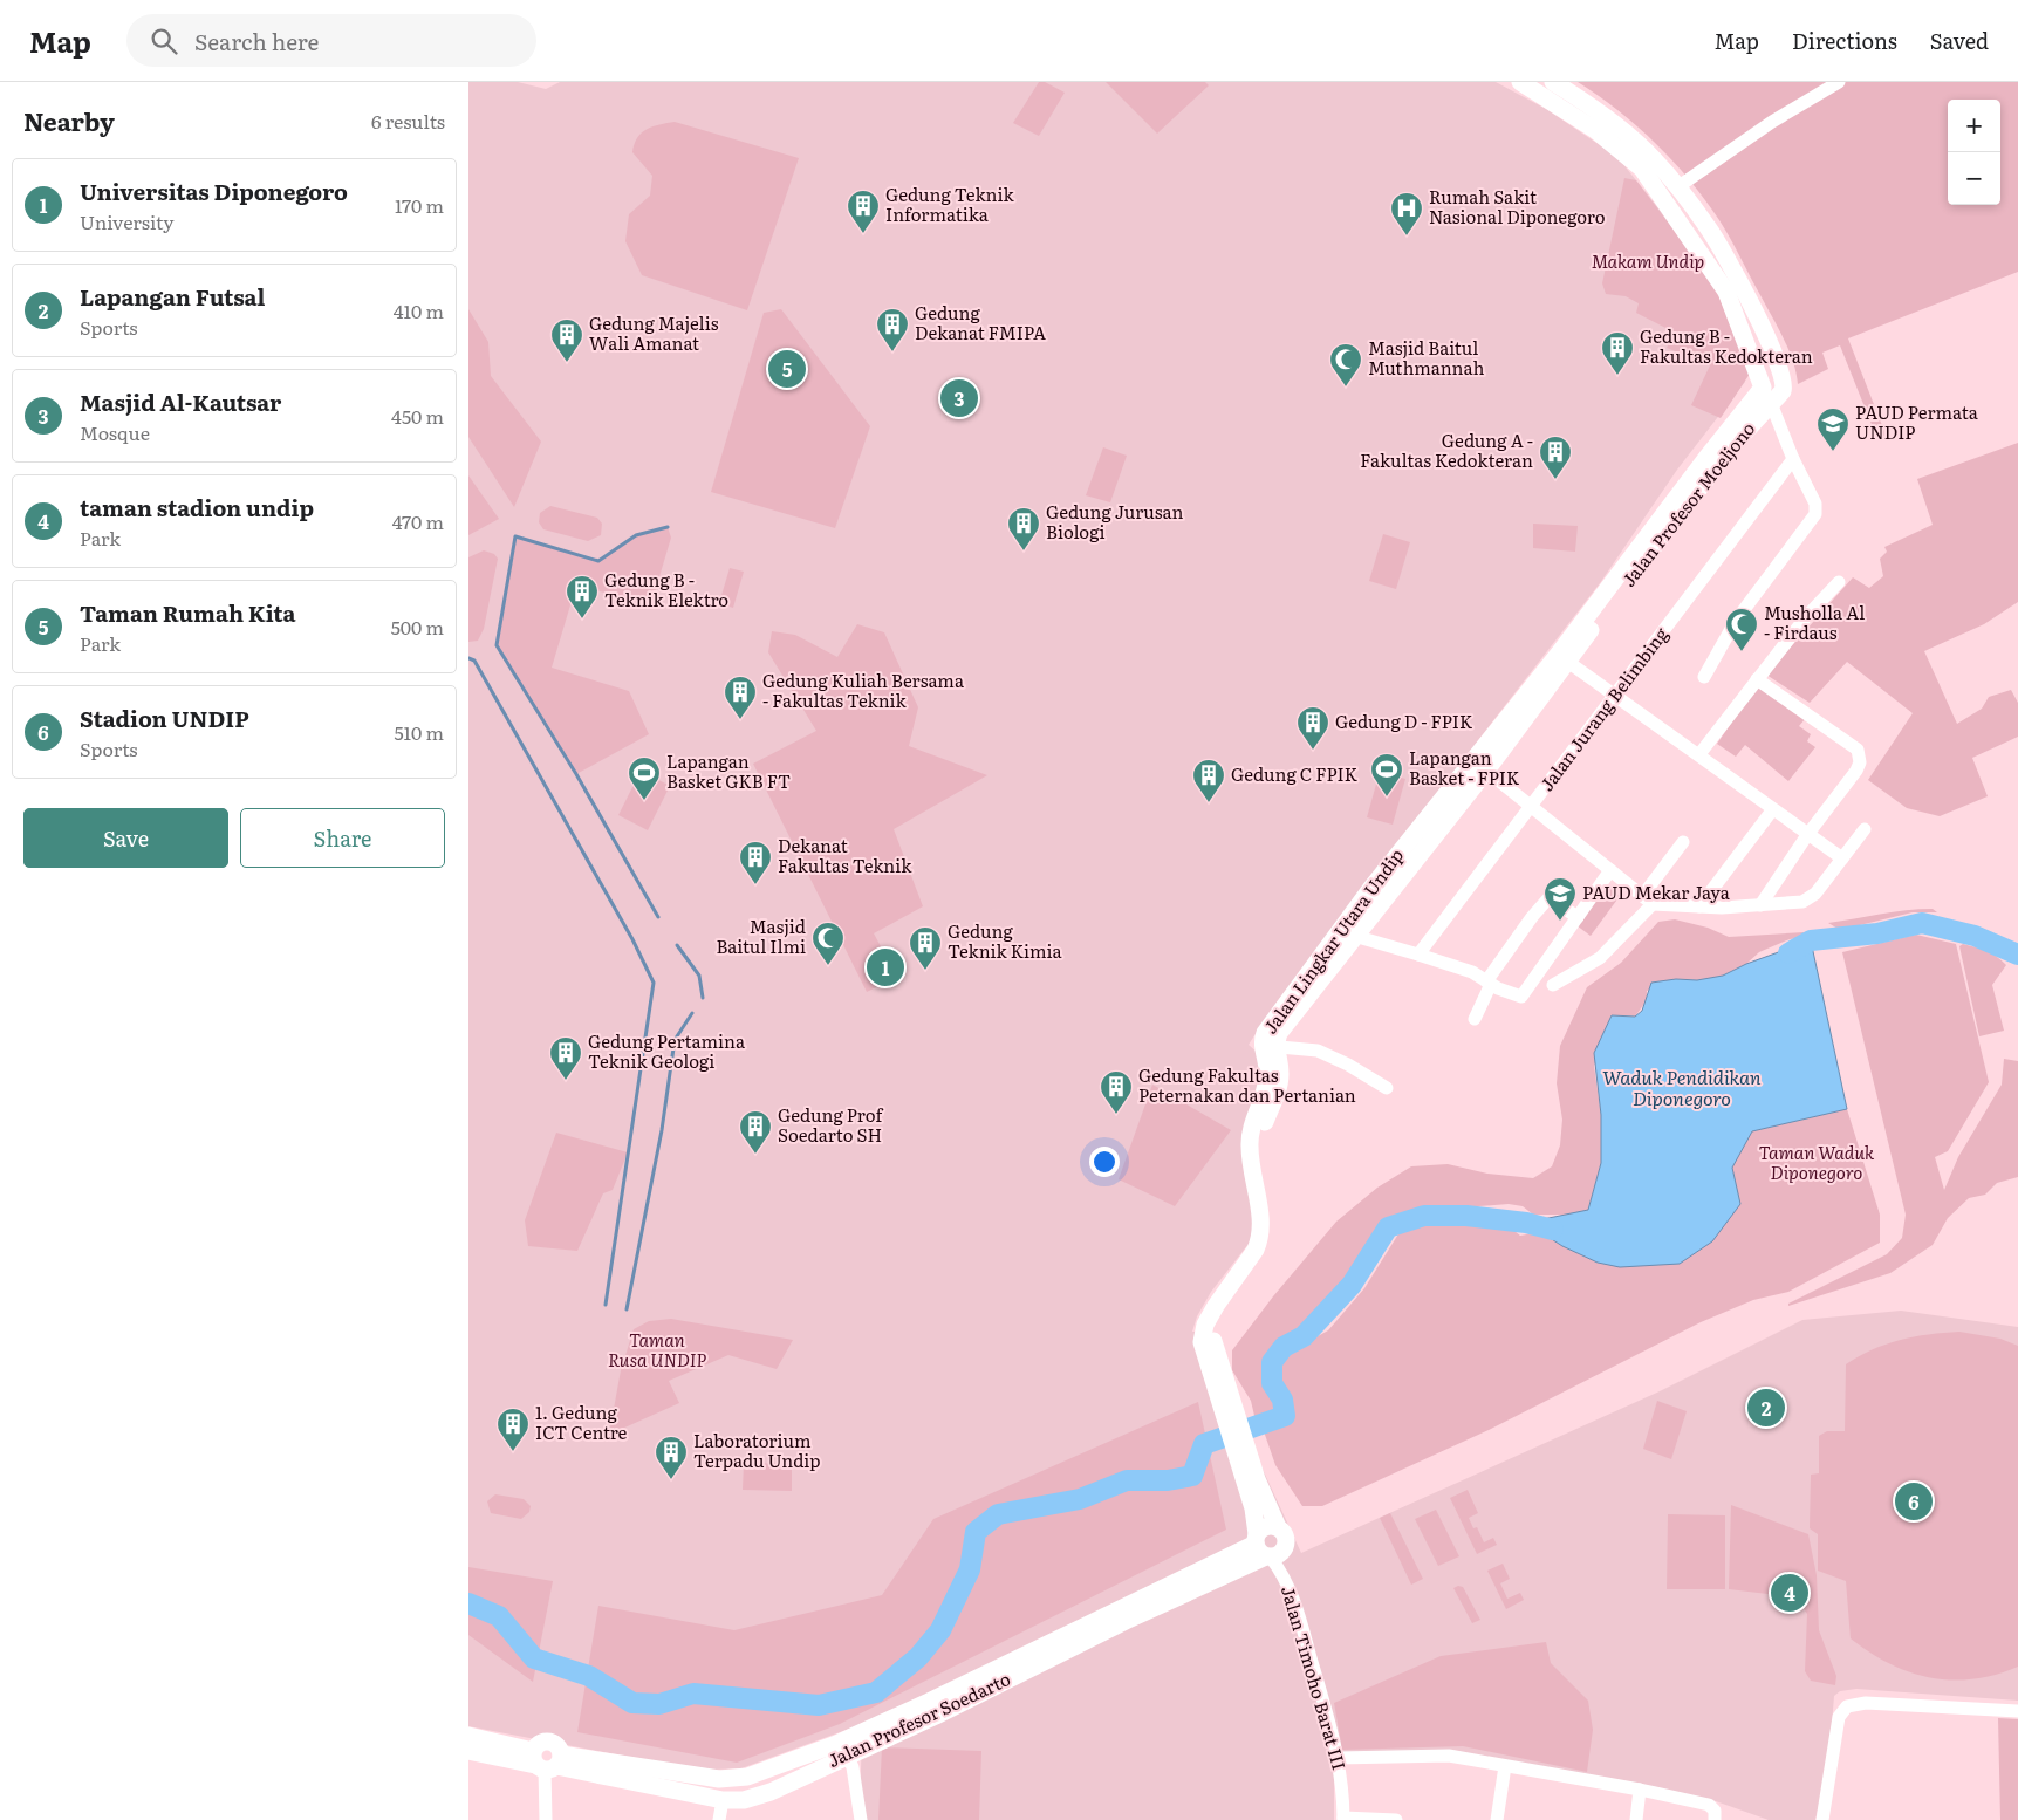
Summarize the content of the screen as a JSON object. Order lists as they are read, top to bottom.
{
  "streets": {
    "street": [
      "Jalan Jurang Belimbing",
      "Jalan Lingkar Utara Undip",
      "Jalan Timoho Barat III",
      "Jalan Profesor Soedarto"
    ]
  },
  "crossings": [
    ["Jalan Lingkar Utara Undip", "Jalan Timoho Barat III"],
    ["Jalan Lingkar Utara Undip", "Jalan Profesor Soedarto"],
    ["Jalan Timoho Barat III", "Jalan Profesor Soedarto"]
  ],
  "water": ["Waduk Pendidikan Diponegoro"],
  "parks": ["Makam Undip", "Taman Waduk Diponegoro", "Taman Rusa UNDIP"],
  "places": {
    "building": [
      "Gedung Teknik Informatika",
      "Gedung Dekanat FMIPA",
      "Gedung Majelis Wali Amanat",
      "Gedung B - Fakultas Kedokteran",
      "Gedung A - Fakultas Kedokteran",
      "Gedung Jurusan Biologi",
      "Gedung B - Teknik Elektro",
      "Gedung Kuliah Bersama - Fakultas Teknik",
      "Gedung D - FPIK",
      "Gedung C FPIK",
      "Dekanat Fakultas Teknik",
      "Gedung Teknik Kimia",
      "Gedung Pertamina Teknik Geologi",
      "Gedung Fakultas Peternakan dan Pertanian",
      "Gedung Prof Soedarto SH",
      "1. Gedung ICT Centre",
      "Laboratorium Terpadu Undip"
    ],
    "hospital": ["Rumah Sakit Nasional Diponegoro"],
    "mosque": ["Masjid Baitul Muthmannah", "Musholla Al - Firdaus", "Masjid Baitul Ilmi"],
    "school or university": ["PAUD Permata UNDIP", "PAUD Mekar Jaya"],
    "sports": ["Lapangan Basket - FPIK", "Lapangan Basket GKB FT"]
  },
  "page": {
    "header": "Map",
    "search": "Search here",
    "nav": ["Map", "Directions", "Saved"],
    "heading": ["Nearby", "6 results"],
    "map_buttons": ["+", "−"],
    "list": [
      {
        "mark": "1",
        "name": "Universitas Diponegoro",
        "note": "University",
        "value": "170 m"
      },
      {
        "mark": "2",
        "name": "Lapangan Futsal",
        "note": "Sports",
        "value": "410 m"
      },
      {
        "mark": "3",
        "name": "Masjid Al-Kautsar",
        "note": "Mosque",
        "value": "450 m"
      },
      {
        "mark": "4",
        "name": "taman stadion undip",
        "note": "Park",
        "value": "470 m"
      },
      {
        "mark": "5",
        "name": "Taman Rumah Kita",
        "note": "Park",
        "value": "500 m"
      },
      {
        "mark": "6",
        "name": "Stadion UNDIP",
        "note": "Sports",
        "value": "510 m"
      }
    ],
    "pins": [
      "5",
      "3",
      "1",
      "2",
      "6",
      "4"
    ],
    "buttons": ["Save", "Share"]
  }
}
